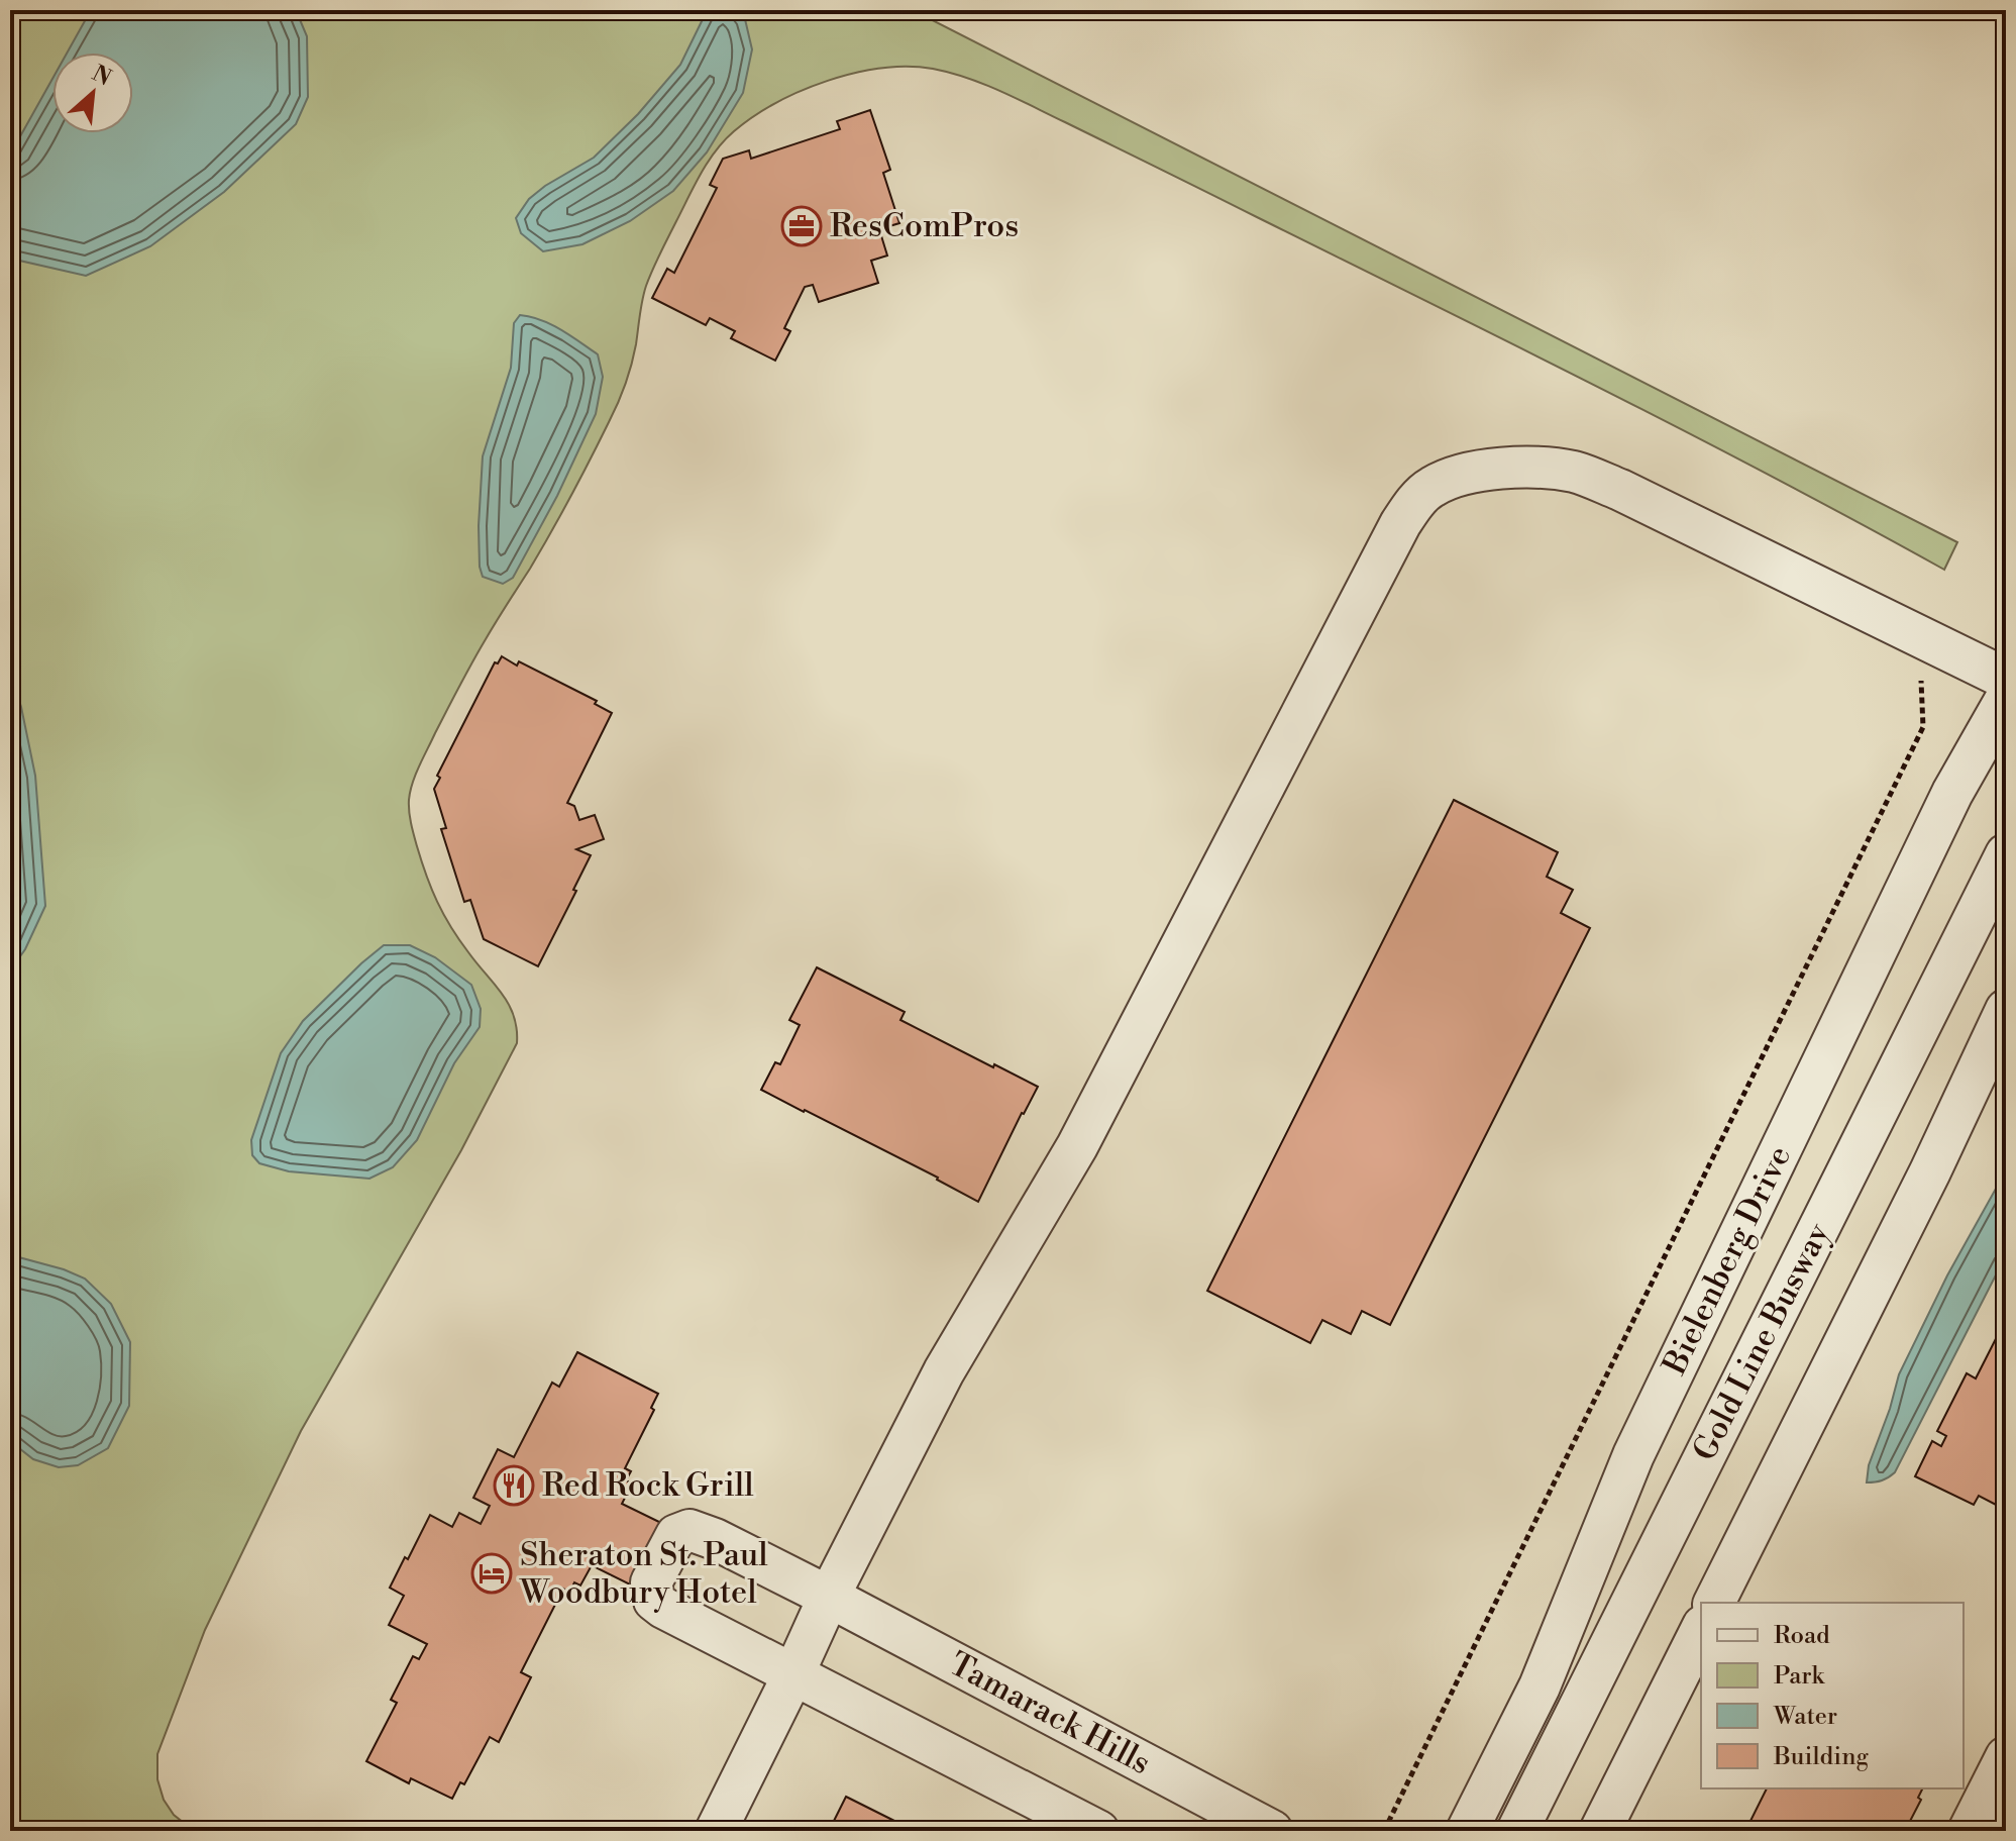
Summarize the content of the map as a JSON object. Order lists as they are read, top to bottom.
{
  "streets": {
    "street": ["Bielenberg Drive", "Gold Line Busway", "Tamarack Hills"]
  },
  "places": {
    "office": ["ResComPros"],
    "restaurant": ["Red Rock Grill"],
    "hotel": ["Sheraton St. Paul Woodbury Hotel"]
  },
  "legend": [
    "Road",
    "Park",
    "Water",
    "Building"
  ],
  "north": "top right"
}
